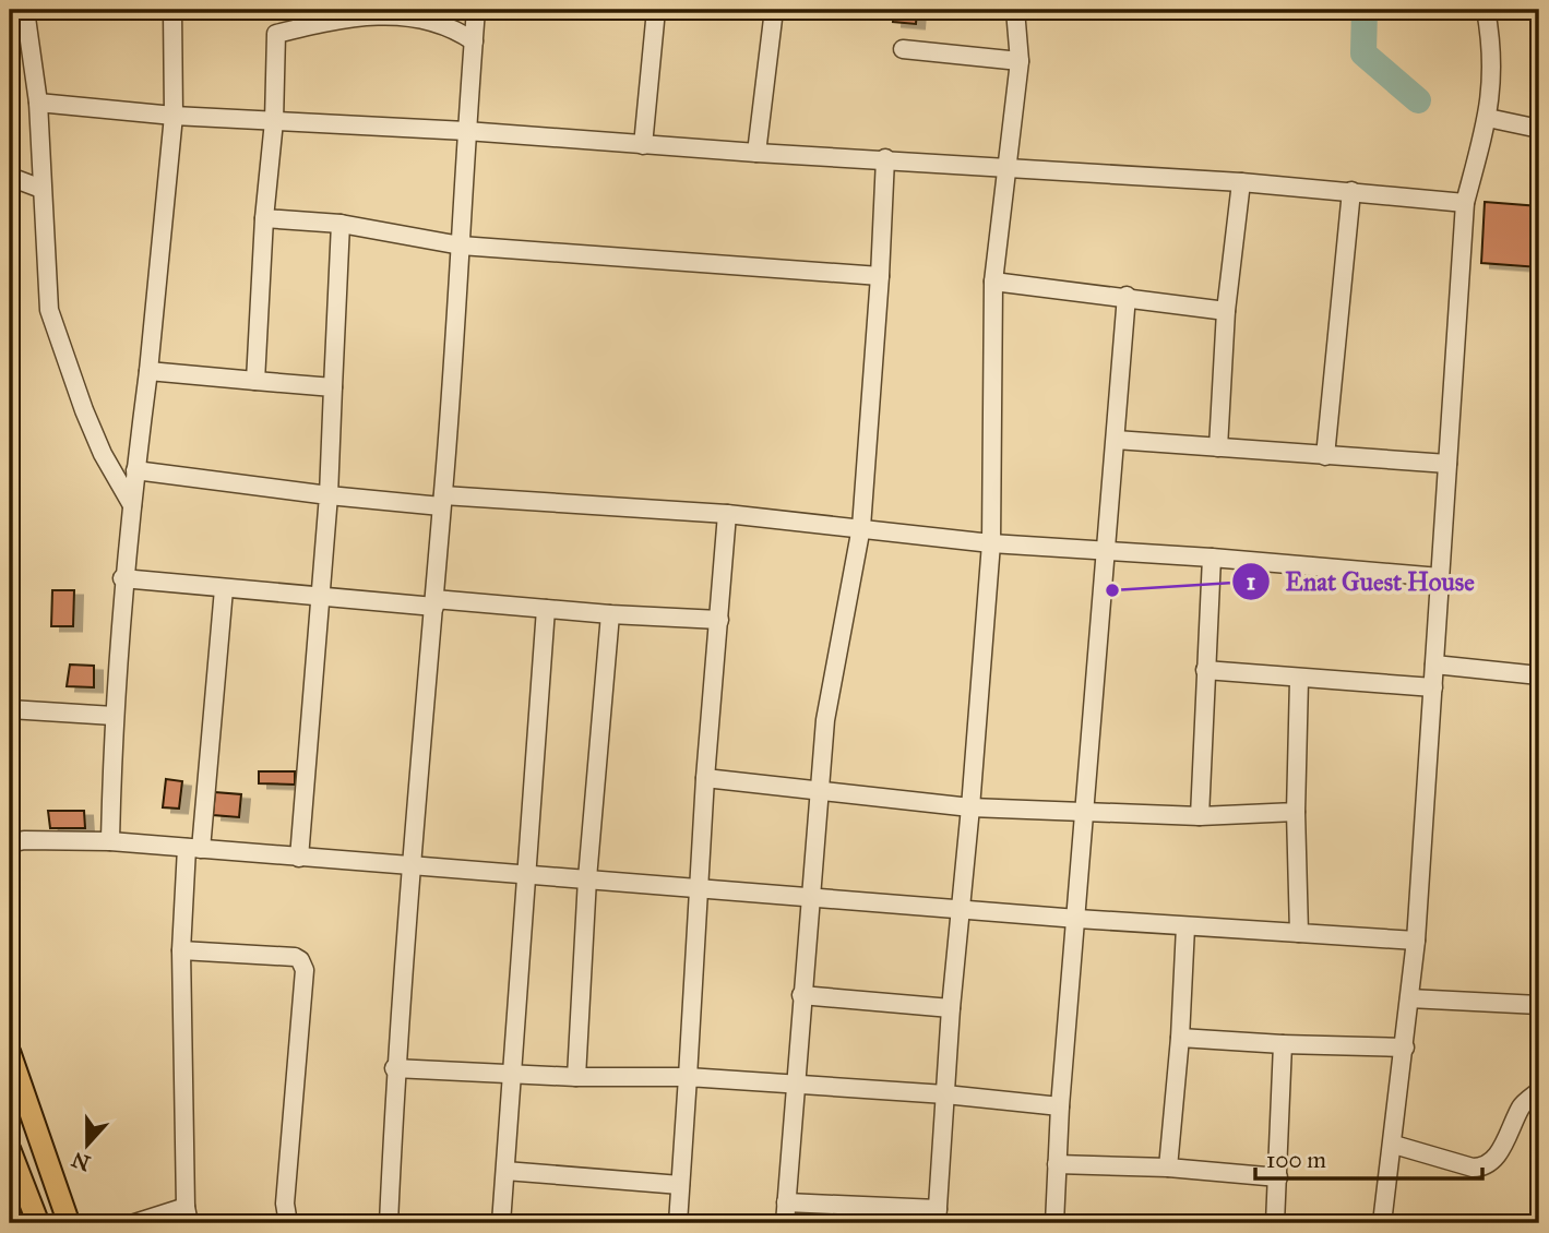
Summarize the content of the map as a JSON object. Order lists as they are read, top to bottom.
{
  "places": ["Enat Guest House"],
  "scale_bar": "100 m",
  "north": "bottom"
}
